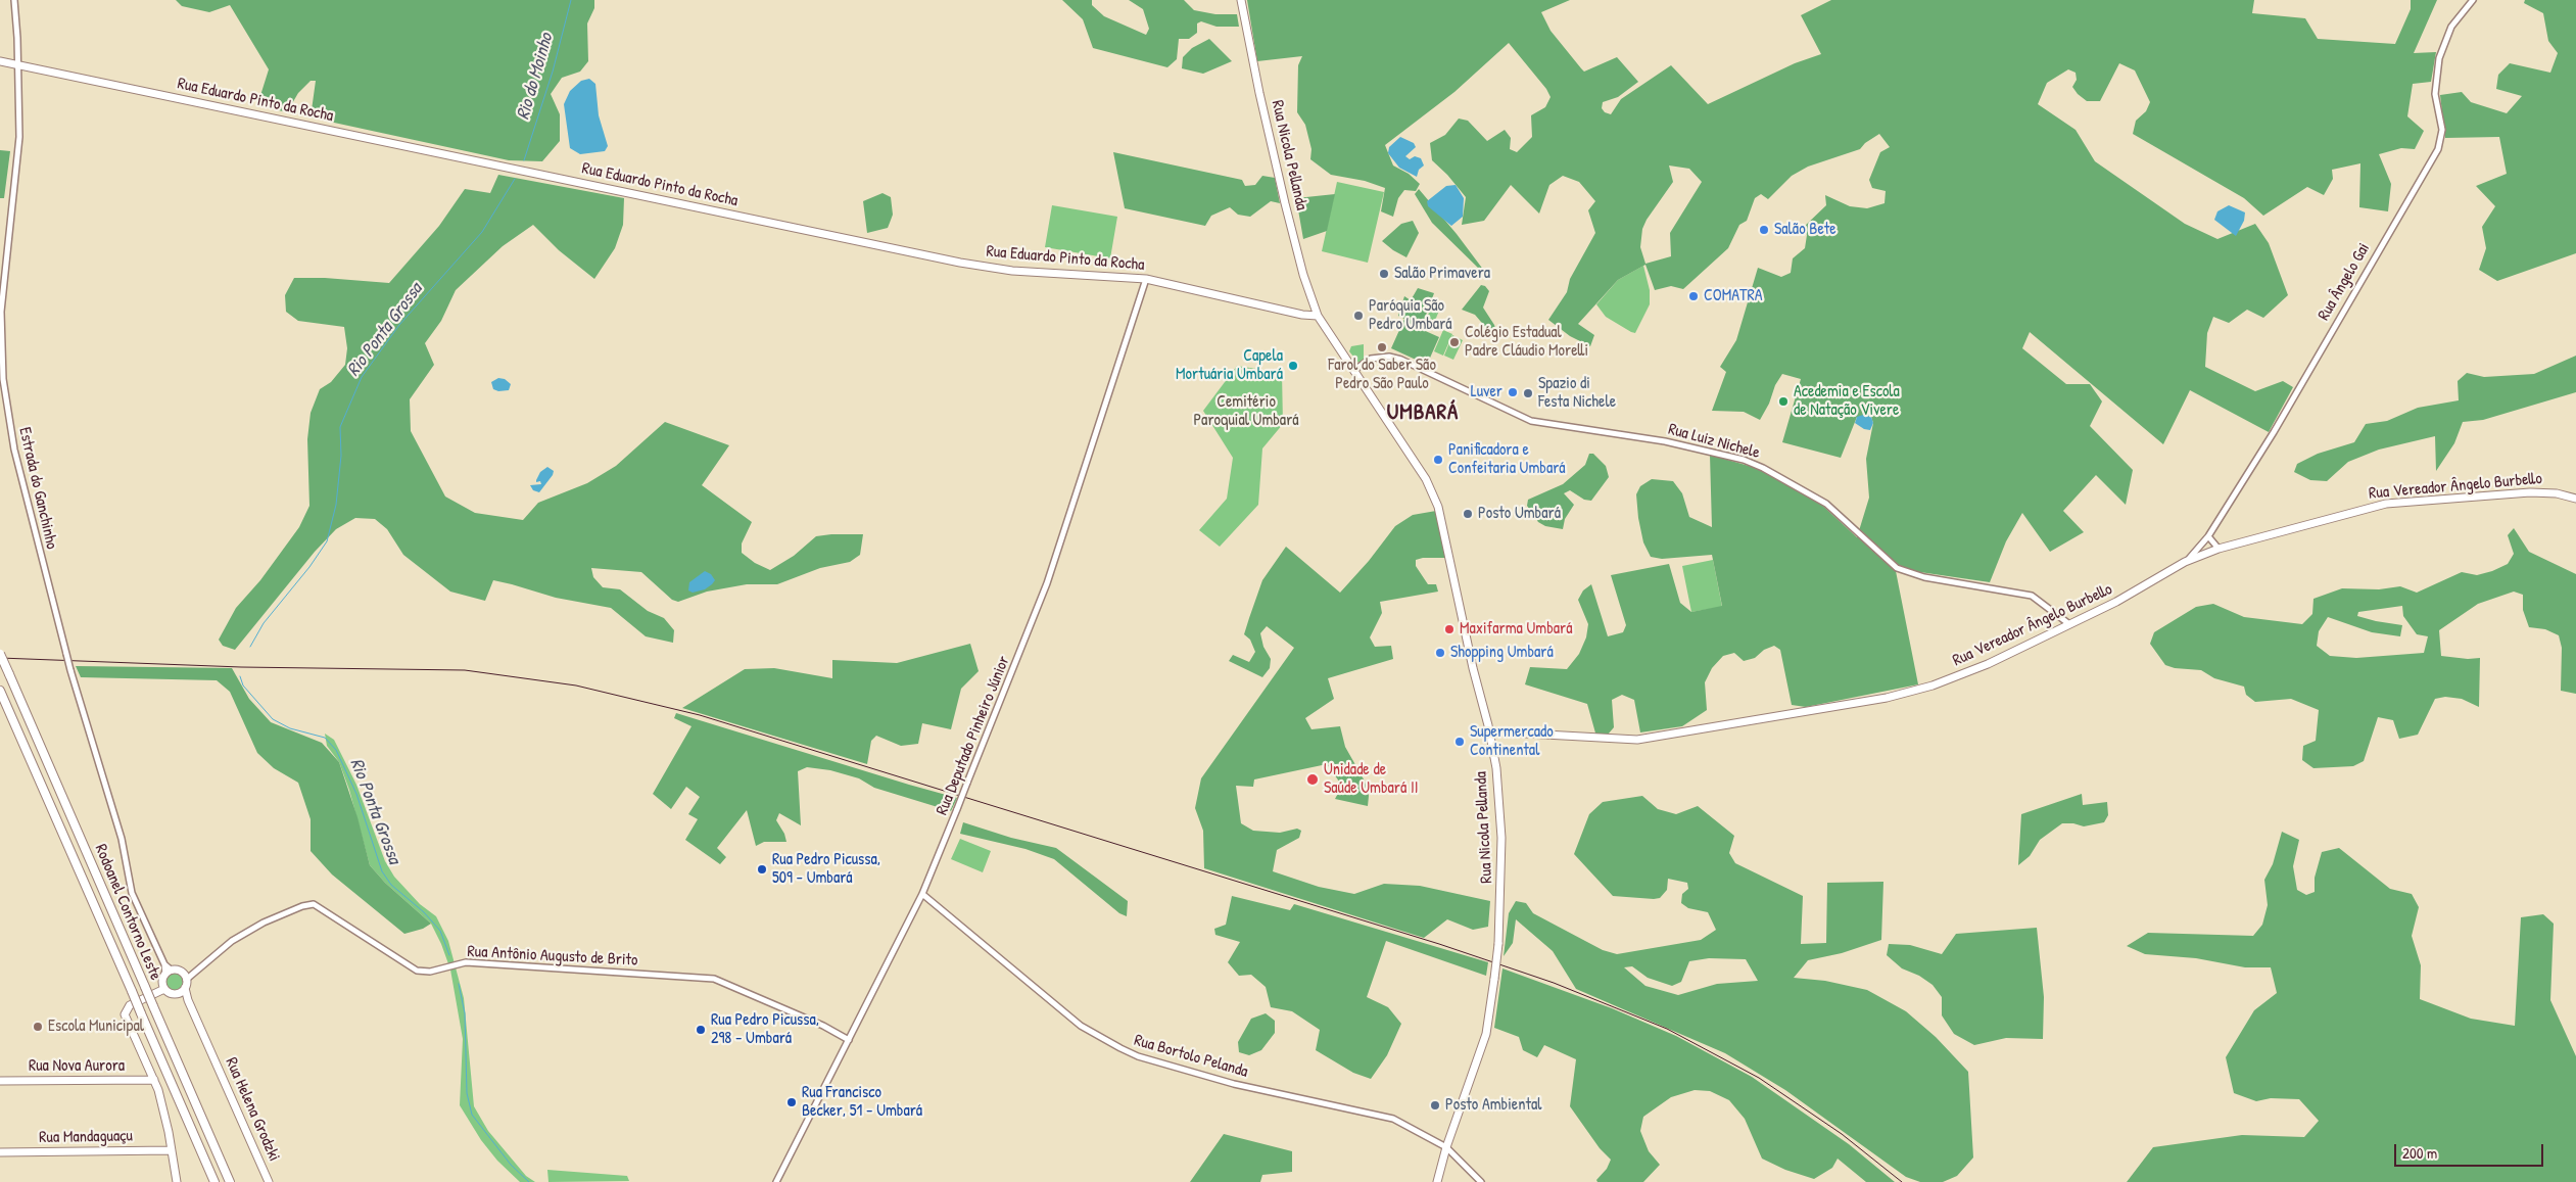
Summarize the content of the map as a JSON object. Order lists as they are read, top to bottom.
{
  "streets": {
    "highway": ["Rodoanel Contorno Leste"],
    "main road": [
      "Rua Eduardo Pinto da Rocha",
      "Rua Nicola Pellanda",
      "Rua Vereador Ângelo Burbello",
      "Rua Nova Aurora",
      "Rua Helena Grodzki",
      "Rua Mandaguaçu"
    ],
    "street": [
      "Rua Ângelo Gai",
      "Rua Luiz Nichele",
      "Estrada do Ganchinho",
      "Rua Deputado Pinheiro Júnior",
      "Rua Antônio Augusto de Brito",
      "Rua Bortolo Pelanda"
    ]
  },
  "crossings": [
    ["Rua Eduardo Pinto da Rocha", "Rua Nicola Pellanda"],
    ["Rua Eduardo Pinto da Rocha", "Estrada do Ganchinho"],
    ["Rua Eduardo Pinto da Rocha", "Rua Deputado Pinheiro Júnior"],
    ["Rua Nicola Pellanda", "Rua Luiz Nichele"],
    ["Rua Nicola Pellanda", "Rua Vereador Ângelo Burbello"],
    ["Rua Nicola Pellanda", "Rua Bortolo Pelanda"],
    ["Rua Ângelo Gai", "Rua Vereador Ângelo Burbello"],
    ["Rua Luiz Nichele", "Rua Vereador Ângelo Burbello"],
    ["Estrada do Ganchinho", "Rua Antônio Augusto de Brito"],
    ["Estrada do Ganchinho", "Rua Helena Grodzki"],
    ["Rua Deputado Pinheiro Júnior", "Rua Antônio Augusto de Brito"],
    ["Rua Deputado Pinheiro Júnior", "Rua Bortolo Pelanda"],
    ["Rua Antônio Augusto de Brito", "Rua Helena Grodzki"]
  ],
  "districts": ["UMBARÁ"],
  "water": ["Rio do Moinho", "Rio Ponta Grossa"],
  "parks": ["Cemitério Paroquial Umbará"],
  "places": [
    "Salão Bete",
    "Salão Primavera",
    "COMATRA",
    "Paróquia São Pedro Umbará",
    "Colégio Estadual Padre Cláudio Morelli",
    "Farol do Saber São Pedro São Paulo",
    "Capela Mortuária Umbará",
    "Luver",
    "Spazio di Festa Nichele",
    "Acedemia e Escola de Natação Vivere",
    "Panificadora e Confeitaria Umbará",
    "Posto Umbará",
    "Maxifarma Umbará",
    "Shopping Umbará",
    "Supermercado Continental",
    "Unidade de Saúde Umbará II",
    "Rua Pedro Picussa, 509 - Umbará",
    "Escola Municipal",
    "Rua Pedro Picussa, 298 - Umbará",
    "Rua Francisco Becker, 51 - Umbará",
    "Posto Ambiental"
  ],
  "scale_bar": "200 m"
}
